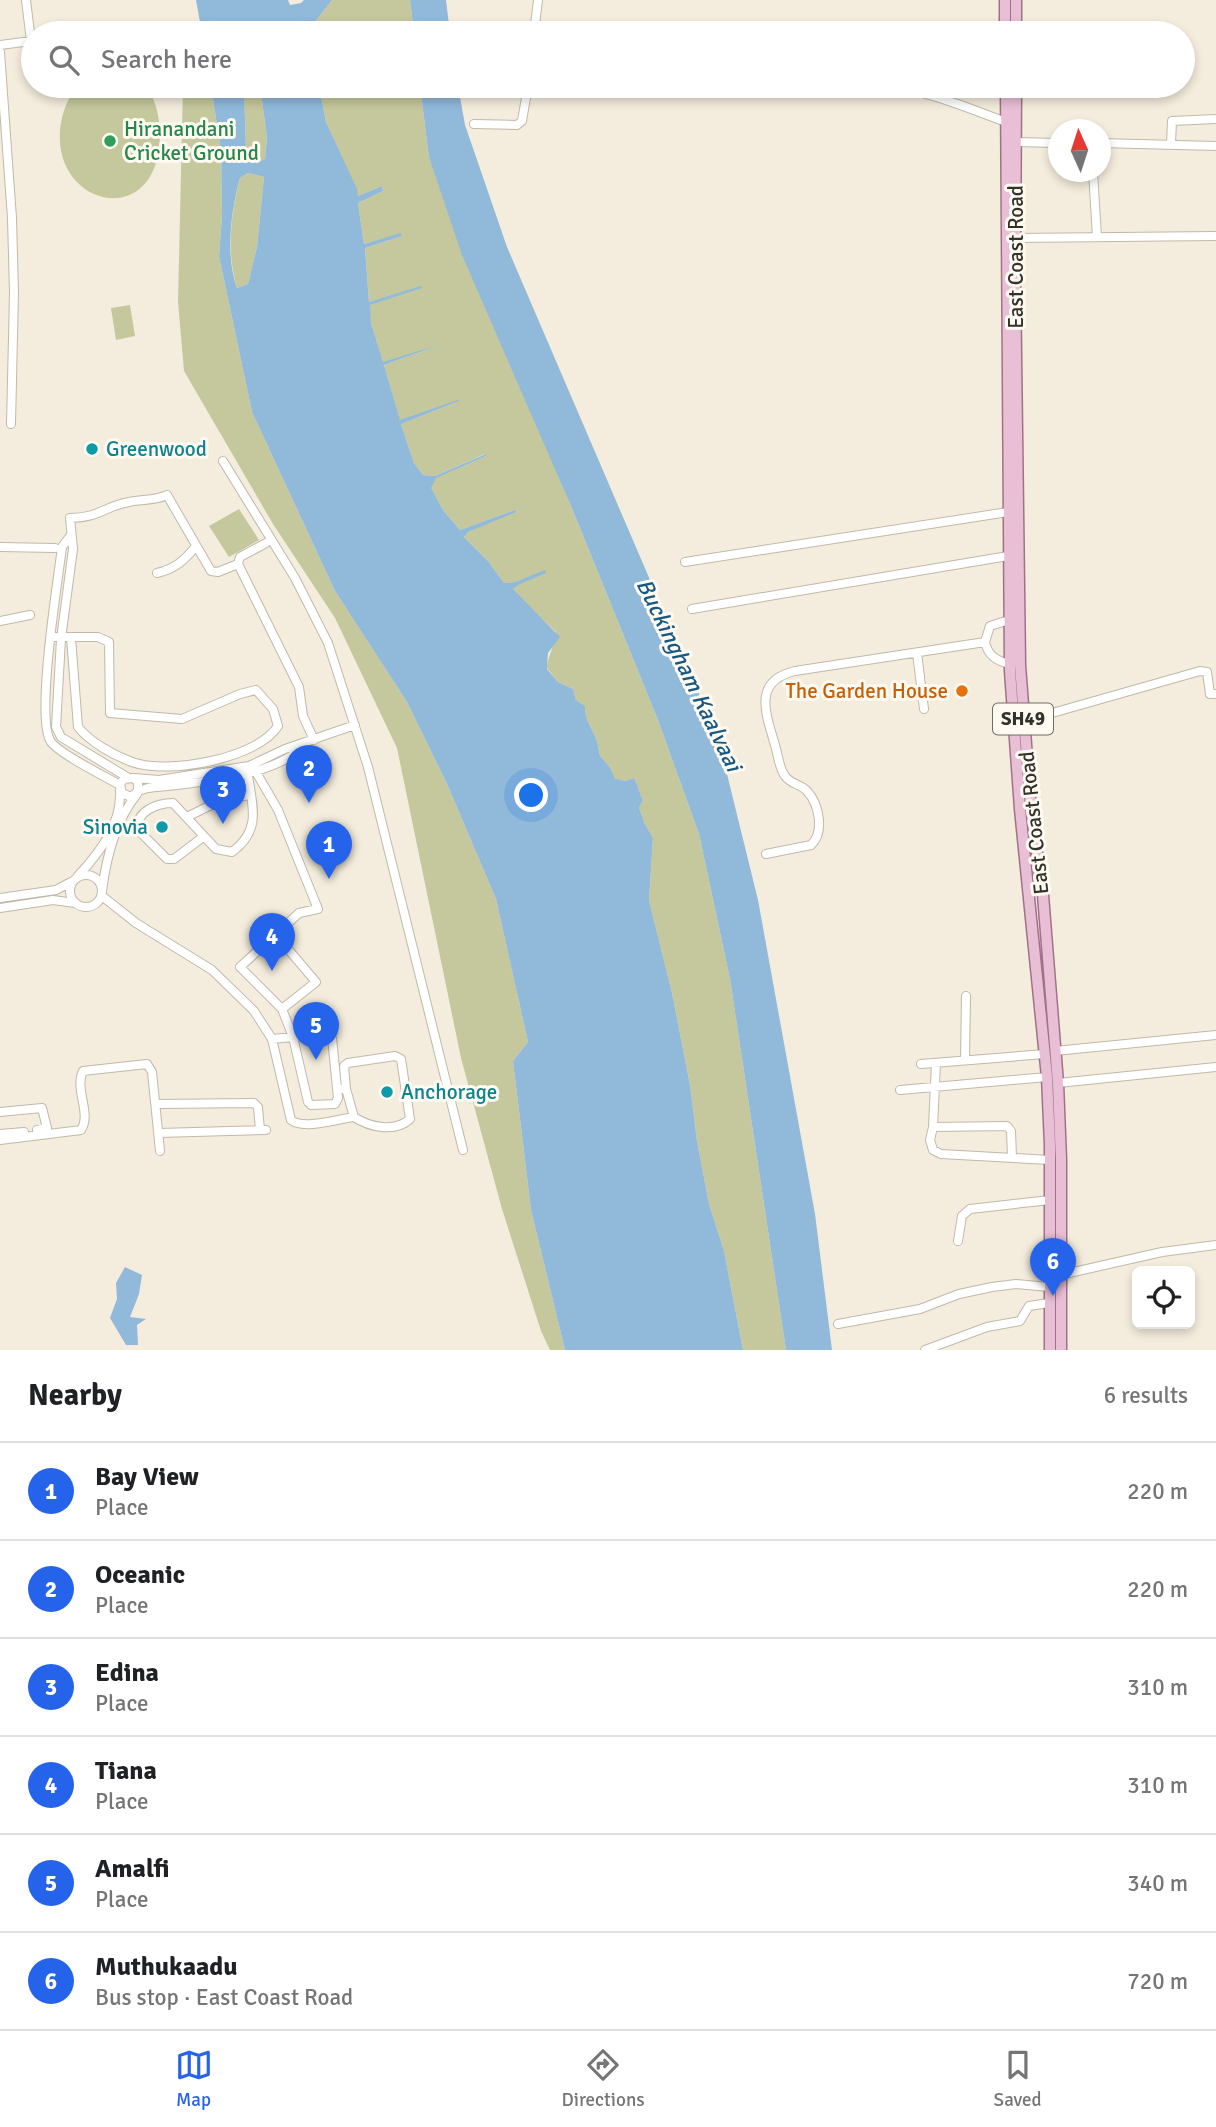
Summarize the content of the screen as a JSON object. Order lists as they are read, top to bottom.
{
  "streets": {
    "main road": ["East Coast Road", "SH49"]
  },
  "water": ["Buckingham Kaalvaai"],
  "places": [
    "Hiranandani Cricket Ground",
    "Greenwood",
    "The Garden House",
    "Sinovia",
    "Anchorage"
  ],
  "north": "top",
  "page": {
    "search": "Search here",
    "pins": [
      "2",
      "3",
      "1",
      "4",
      "5",
      "6"
    ],
    "heading": ["Nearby", "6 results"],
    "list": [
      {
        "mark": "1",
        "name": "Bay View",
        "note": "Place",
        "value": "220 m"
      },
      {
        "mark": "2",
        "name": "Oceanic",
        "note": "Place",
        "value": "220 m"
      },
      {
        "mark": "3",
        "name": "Edina",
        "note": "Place",
        "value": "310 m"
      },
      {
        "mark": "4",
        "name": "Tiana",
        "note": "Place",
        "value": "310 m"
      },
      {
        "mark": "5",
        "name": "Amalfi",
        "note": "Place",
        "value": "340 m"
      },
      {
        "mark": "6",
        "name": "Muthukaadu",
        "note": "Bus stop · East Coast Road",
        "value": "720 m"
      }
    ],
    "nav": ["Map", "Directions", "Saved"]
  }
}
